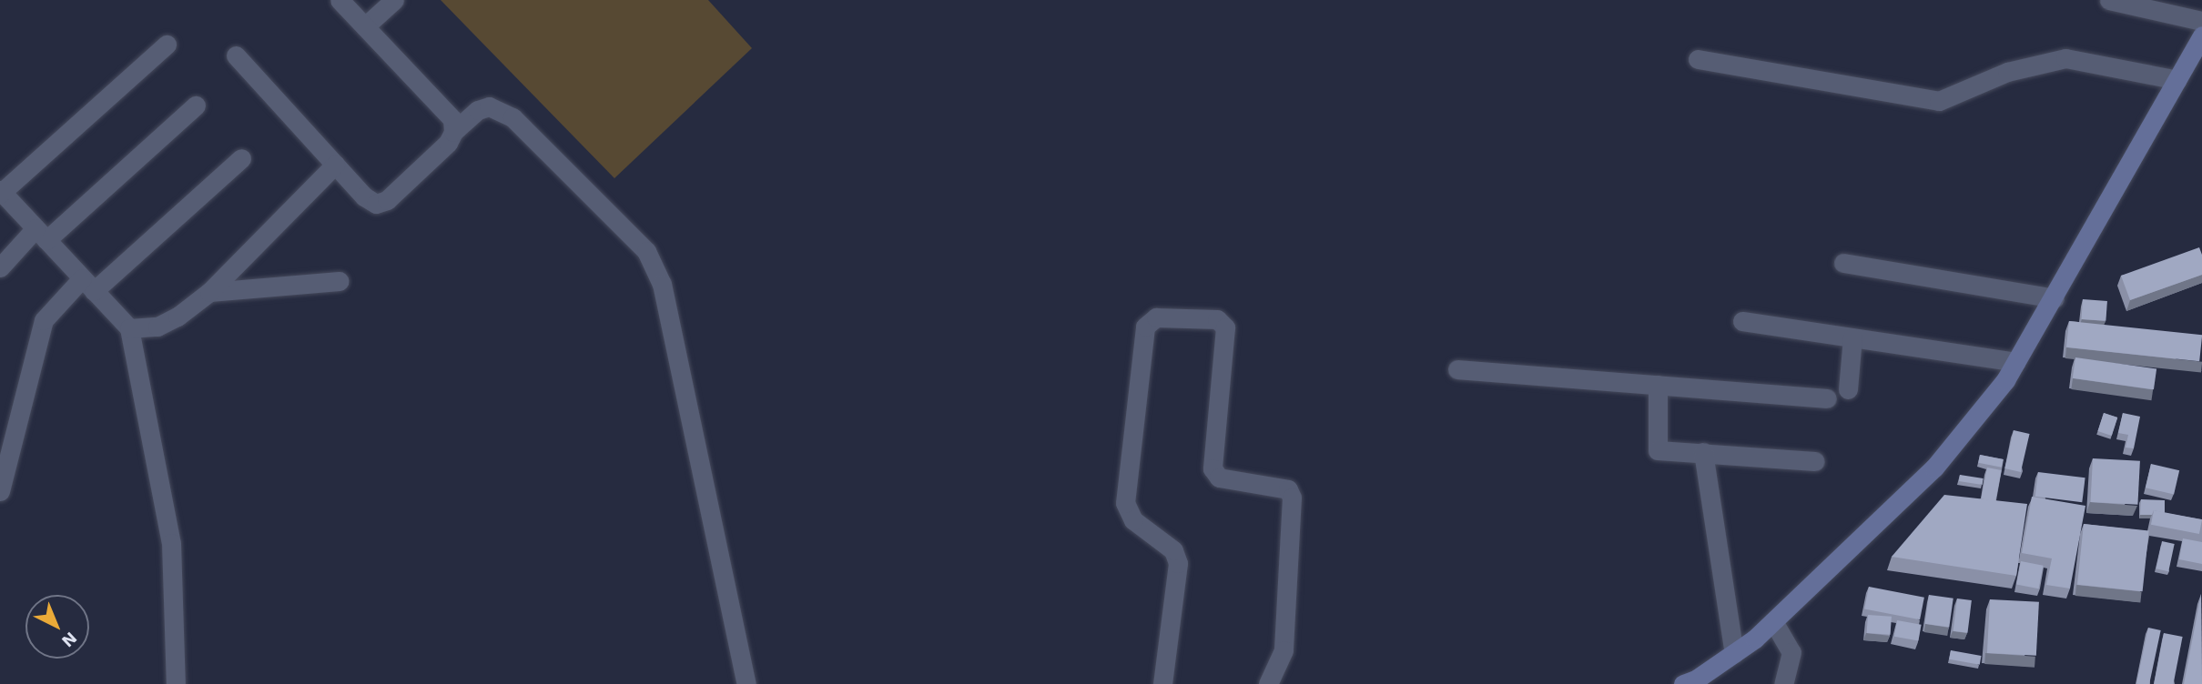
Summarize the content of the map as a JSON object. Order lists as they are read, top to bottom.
{
  "north": "bottom right"
}
